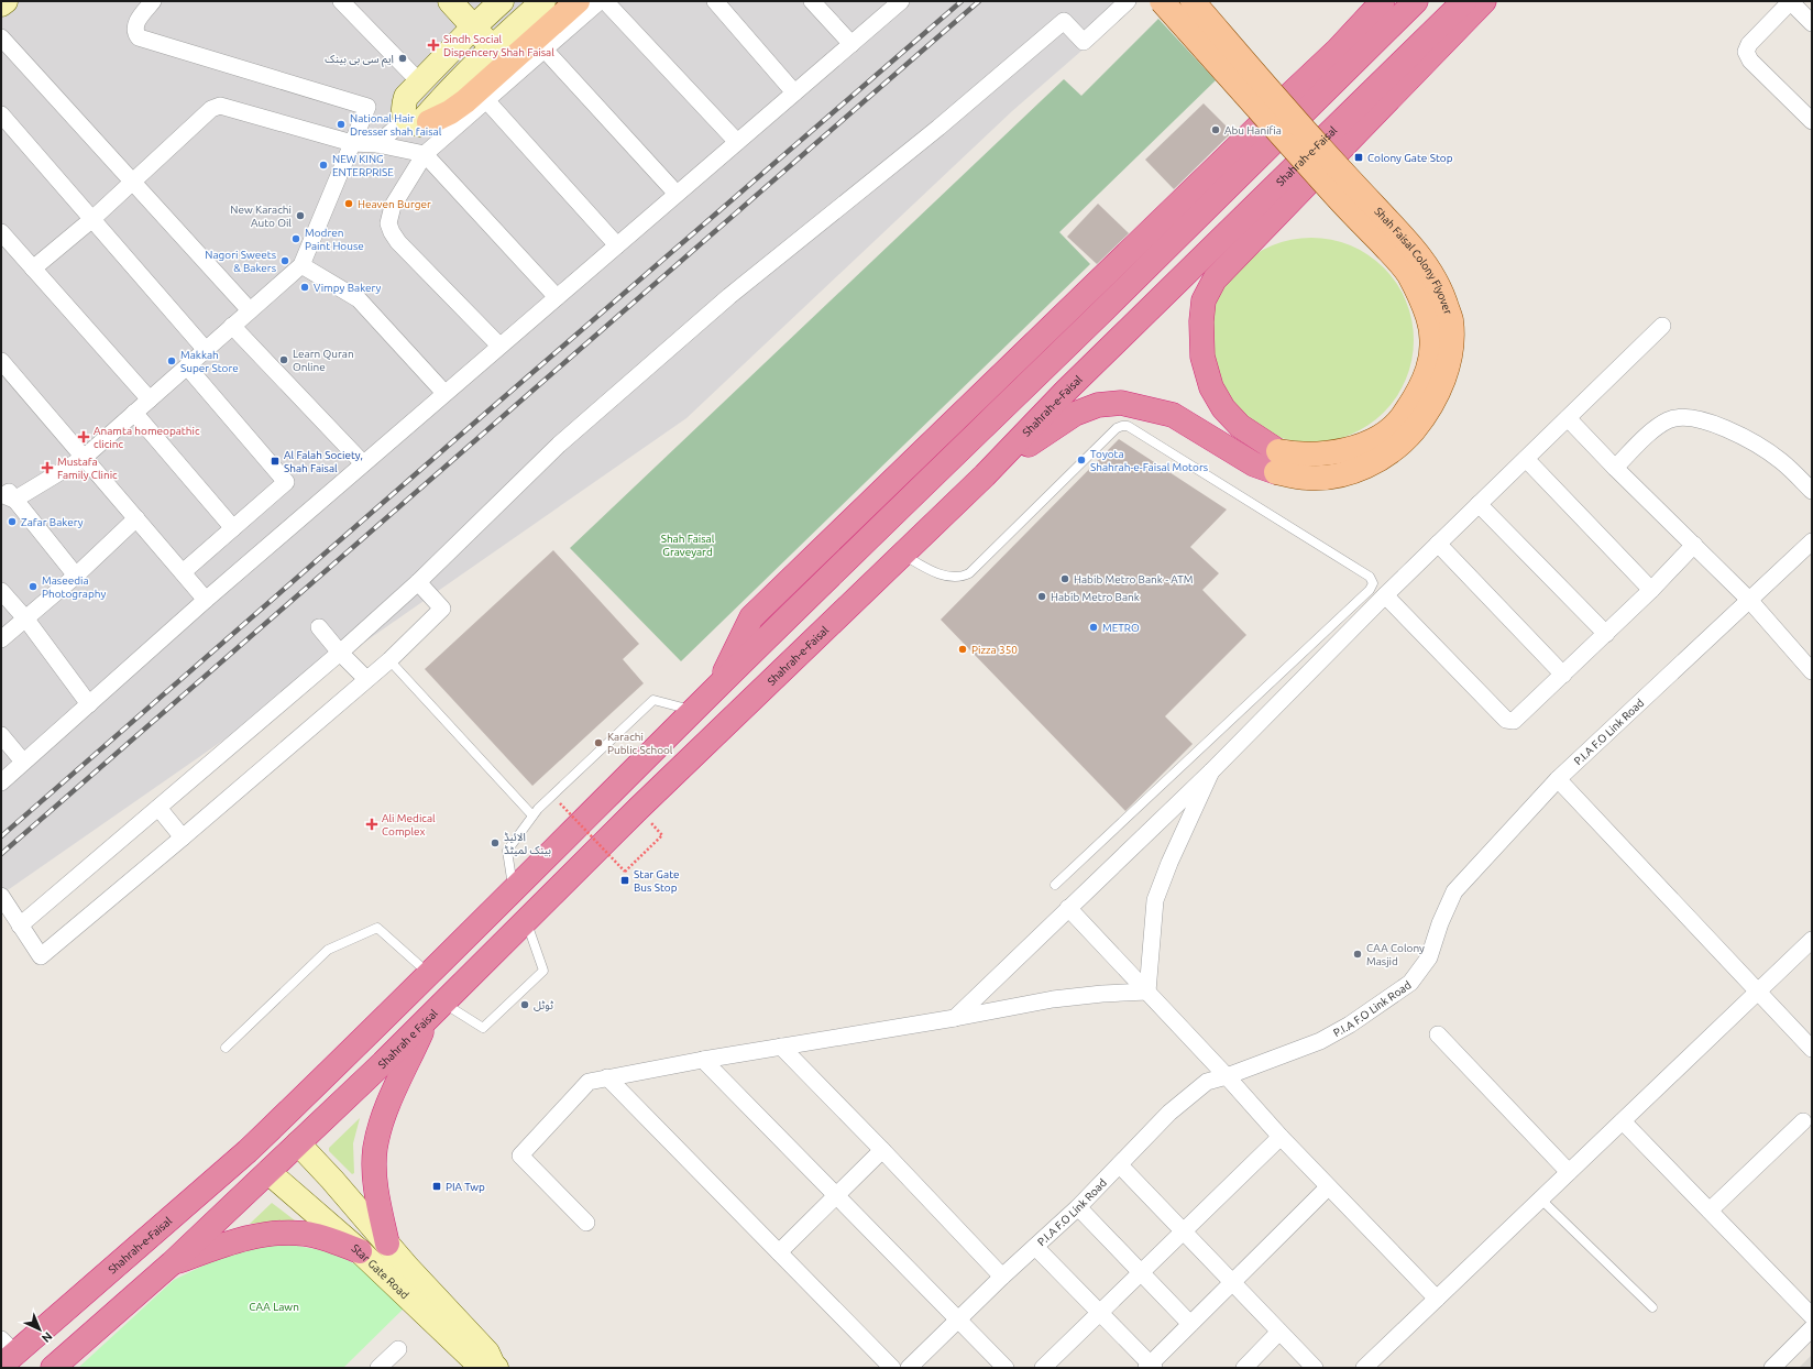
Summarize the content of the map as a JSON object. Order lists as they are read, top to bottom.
{
  "streets": {
    "highway": ["Shahrah-e-Faisal", "Shahrah e Faisal"],
    "main road": ["Shah Faisal Colony Flyover"],
    "street": ["P.I.A F.O Link Road", "Star Gate Road"]
  },
  "crossings": [
    ["Shahrah-e-Faisal", "Shahrah e Faisal"],
    ["Shahrah e Faisal", "Star Gate Road"]
  ],
  "parks": ["Shah Faisal Graveyard", "CAA Lawn"],
  "places": {
    "health": [
      "Sindh Social Dispencery Shah Faisal",
      "Anamta homeopathic clicinc",
      "Mustafa Family Clinic",
      "Ali Medical Complex"
    ],
    "other": [
      "ایم سی بی بینک",
      "National Hair Dresser shah faisal",
      "Abu Hanifia",
      "NEW KING ENTERPRISE",
      "Heaven Burger",
      "New Karachi Auto Oil",
      "Modren Paint House",
      "Nagori Sweets & Bakers",
      "Vimpy Bakery",
      "Learn Quran Online",
      "Makkah Super Store",
      "Toyota Shahrah-e-Faisal Motors",
      "Zafar Bakery",
      "Habib Metro Bank - ATM",
      "Maseedia Photography",
      "Habib Metro Bank",
      "METRO",
      "Pizza 350",
      "Karachi Public School",
      "الائیڈ بینک لمیٹڈ",
      "CAA Colony Masjid",
      "ٹوٹل"
    ],
    "transit": [
      "Colony Gate Stop",
      "Al Falah Society, Shah Faisal",
      "Star Gate Bus Stop",
      "PIA Twp"
    ]
  },
  "north": "bottom right"
}
